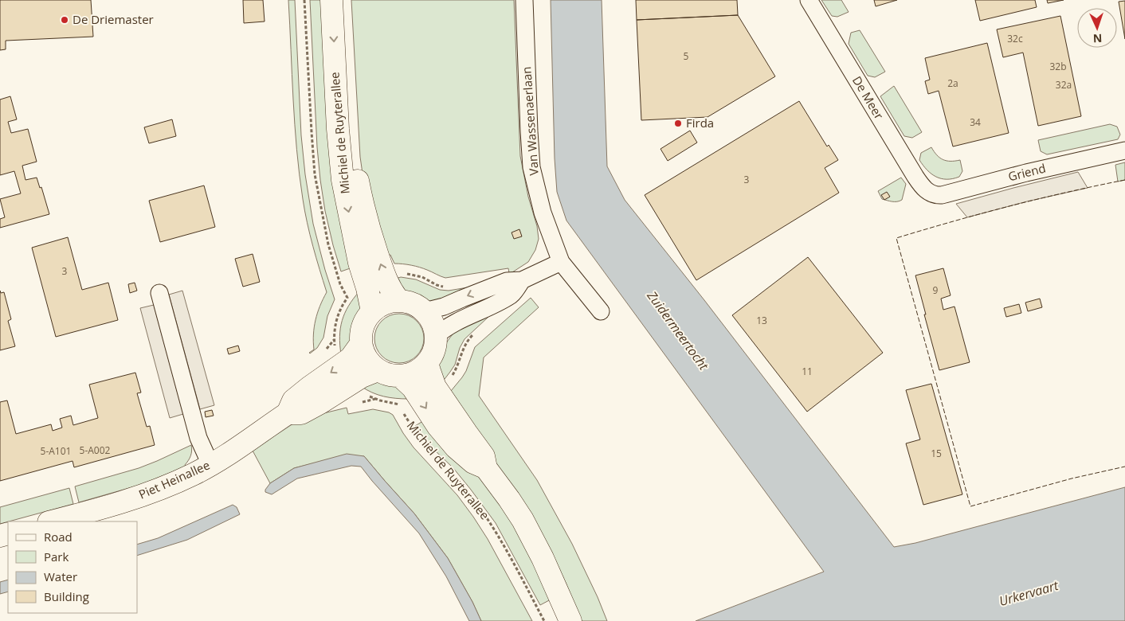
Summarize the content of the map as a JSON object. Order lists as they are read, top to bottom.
{
  "streets": {
    "main road": ["Michiel de Ruyterallee", "Piet Heinallee"],
    "street": ["De Meer", "Van Wassenaerlaan", "Griend"]
  },
  "crossings": [
    ["De Meer", "Griend"],
    ["Michiel de Ruyterallee", "Piet Heinallee"]
  ],
  "water": ["Zuidermeertocht", "Urkervaart"],
  "places": ["De Driemaster", "Firda"],
  "house_numbers": [
    "32c",
    "5",
    "32b",
    "2a",
    "32a",
    "34",
    "3",
    "3",
    "9",
    "13",
    "11",
    "5-A002",
    "5-A101",
    "15"
  ],
  "legend": [
    "Road",
    "Park",
    "Water",
    "Building"
  ],
  "north": "bottom"
}
